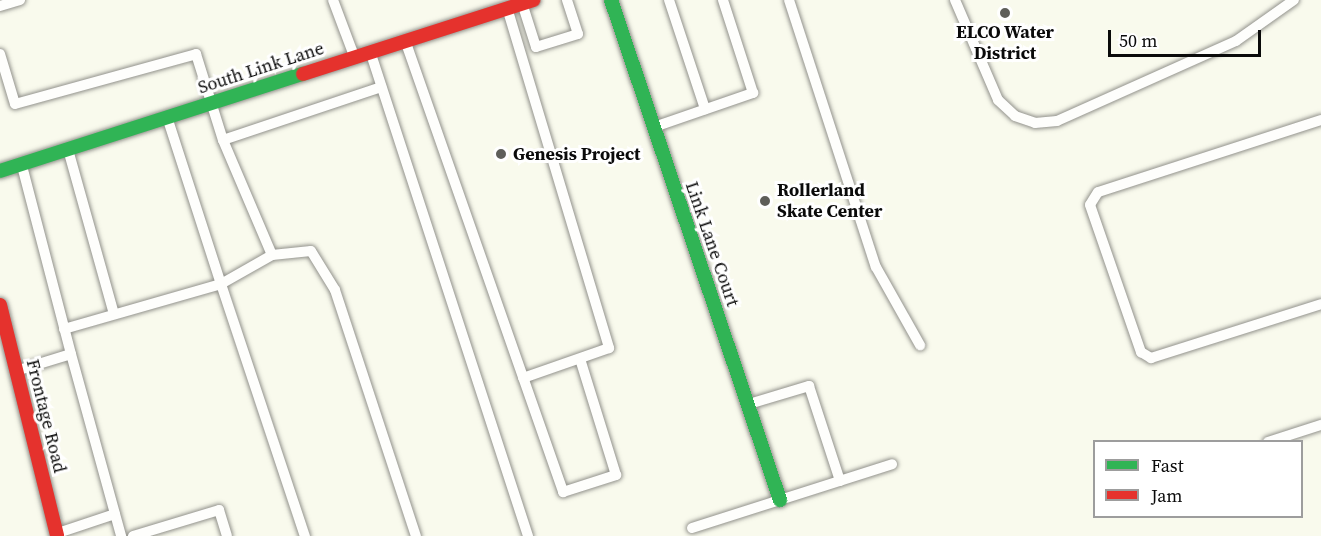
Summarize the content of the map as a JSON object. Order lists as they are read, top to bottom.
{
  "streets": {
    "street": ["South Link Lane", "Link Lane Court", "Frontage Road"]
  },
  "places": ["ELCO Water District", "Genesis Project", "Rollerland Skate Center"],
  "legend": ["Fast", "Jam"],
  "scale_bar": "50 m"
}
